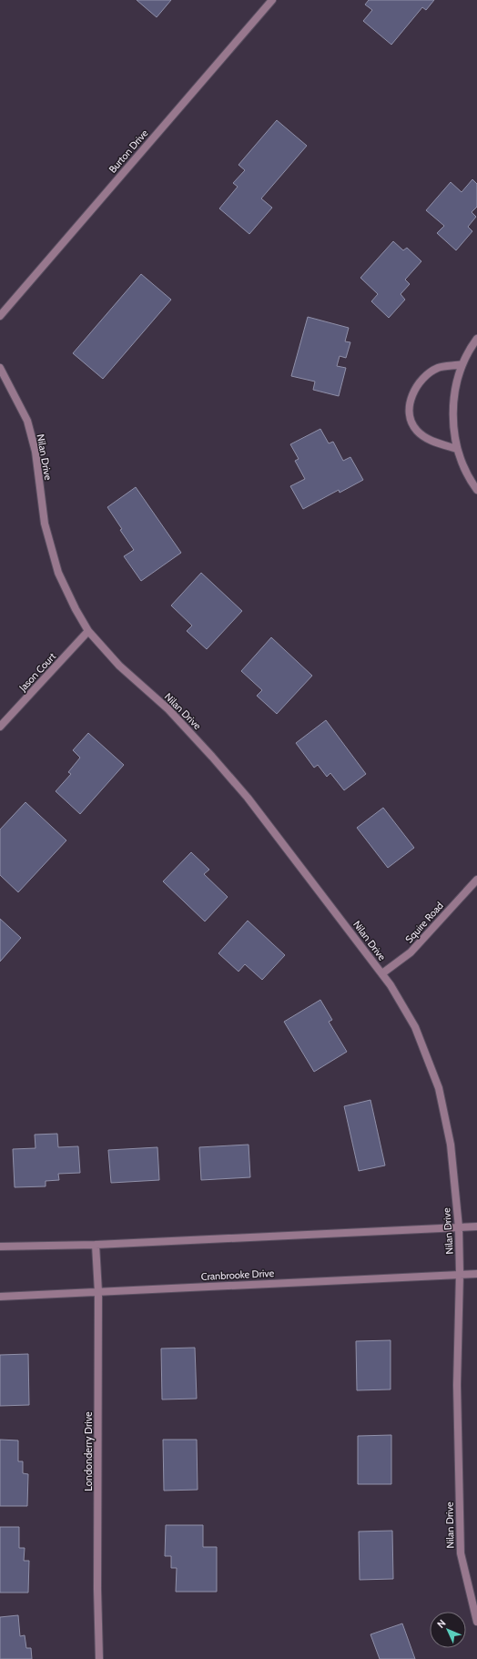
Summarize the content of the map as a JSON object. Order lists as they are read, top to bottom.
{
  "streets": {
    "street": [
      "Burton Drive",
      "Nilan Drive",
      "Jason Court",
      "Squire Road",
      "Cranbrooke Drive",
      "Londonderry Drive"
    ]
  },
  "crossings": [
    ["Nilan Drive", "Jason Court"],
    ["Nilan Drive", "Squire Road"],
    ["Nilan Drive", "Cranbrooke Drive"],
    ["Cranbrooke Drive", "Londonderry Drive"]
  ],
  "north": "top left"
}
